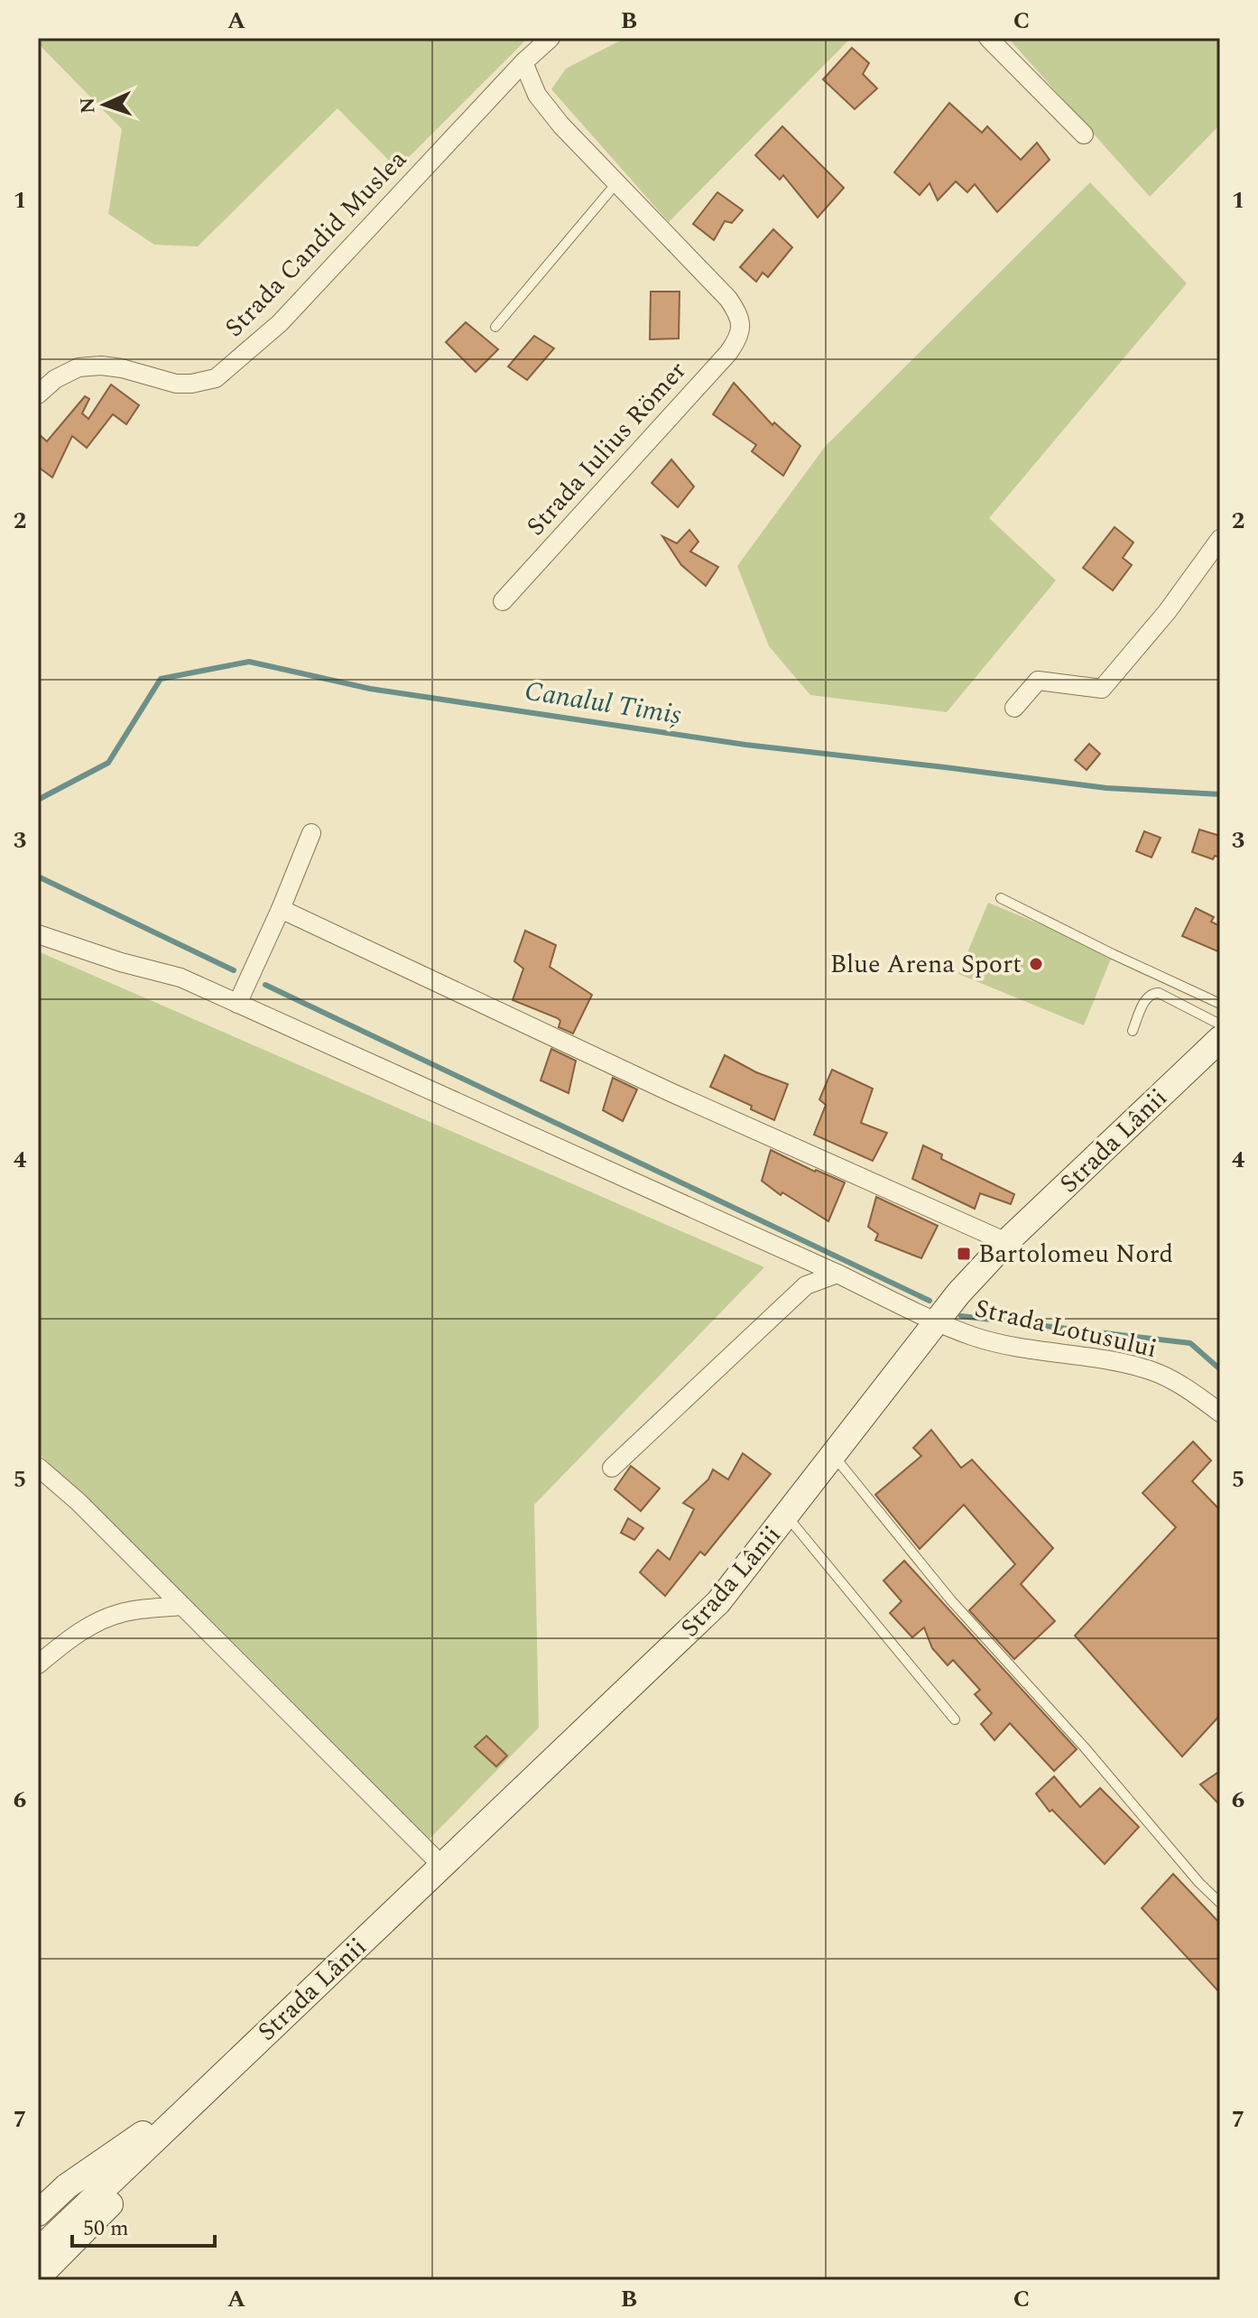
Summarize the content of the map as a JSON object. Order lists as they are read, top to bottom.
{
  "streets": {
    "main road": ["Strada Lânii"],
    "street": ["Strada Candid Muslea", "Strada Iulius Römer", "Strada Lotusului"]
  },
  "crossings": [
    ["Strada Lânii", "Strada Lotusului"]
  ],
  "water": ["Canalul Timiș"],
  "places": {
    "other": ["Blue Arena Sport"],
    "transit": ["Bartolomeu Nord"]
  },
  "scale_bar": "50 m",
  "north": "left",
  "grid": {
    "columns": ["A", "B", "C"],
    "rows": [
      "1",
      "2",
      "3",
      "4",
      "5",
      "6",
      "7"
    ]
  }
}
